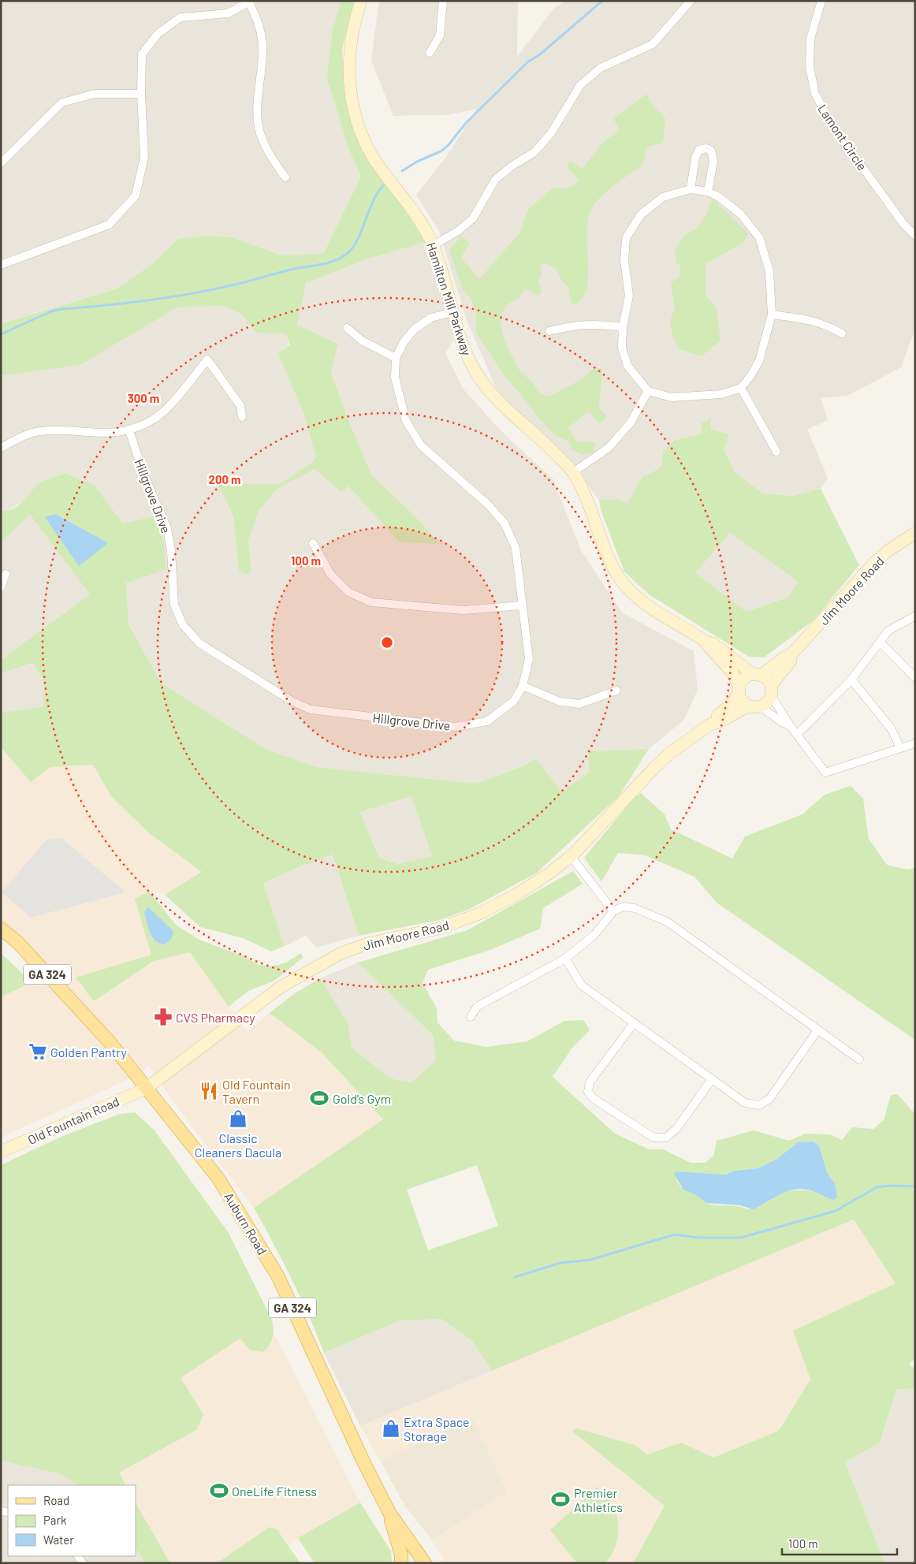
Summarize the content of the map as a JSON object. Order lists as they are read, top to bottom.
{
  "streets": {
    "main road": ["GA 324", "Auburn Road"],
    "street": [
      "Lamont Circle",
      "Hamilton Mill Parkway",
      "Hillgrove Drive",
      "Jim Moore Road",
      "Old Fountain Road"
    ]
  },
  "crossings": [
    ["Hamilton Mill Parkway", "Hillgrove Drive"],
    ["Hamilton Mill Parkway", "Jim Moore Road"],
    ["Jim Moore Road", "Old Fountain Road"],
    ["Jim Moore Road", "Auburn Road"],
    ["Old Fountain Road", "Auburn Road"]
  ],
  "places": {
    "pharmacy": ["CVS Pharmacy"],
    "supermarket": ["Golden Pantry"],
    "restaurant": ["Old Fountain Tavern"],
    "sports": ["Gold's Gym", "OneLife Fitness", "Premier Athletics"],
    "shop": ["Classic Cleaners Dacula", "Extra Space Storage"]
  },
  "legend": ["Road", "Park", "Water"],
  "scale_bar": "100 m",
  "rings": ["300 m", "200 m", "100 m"]
}
